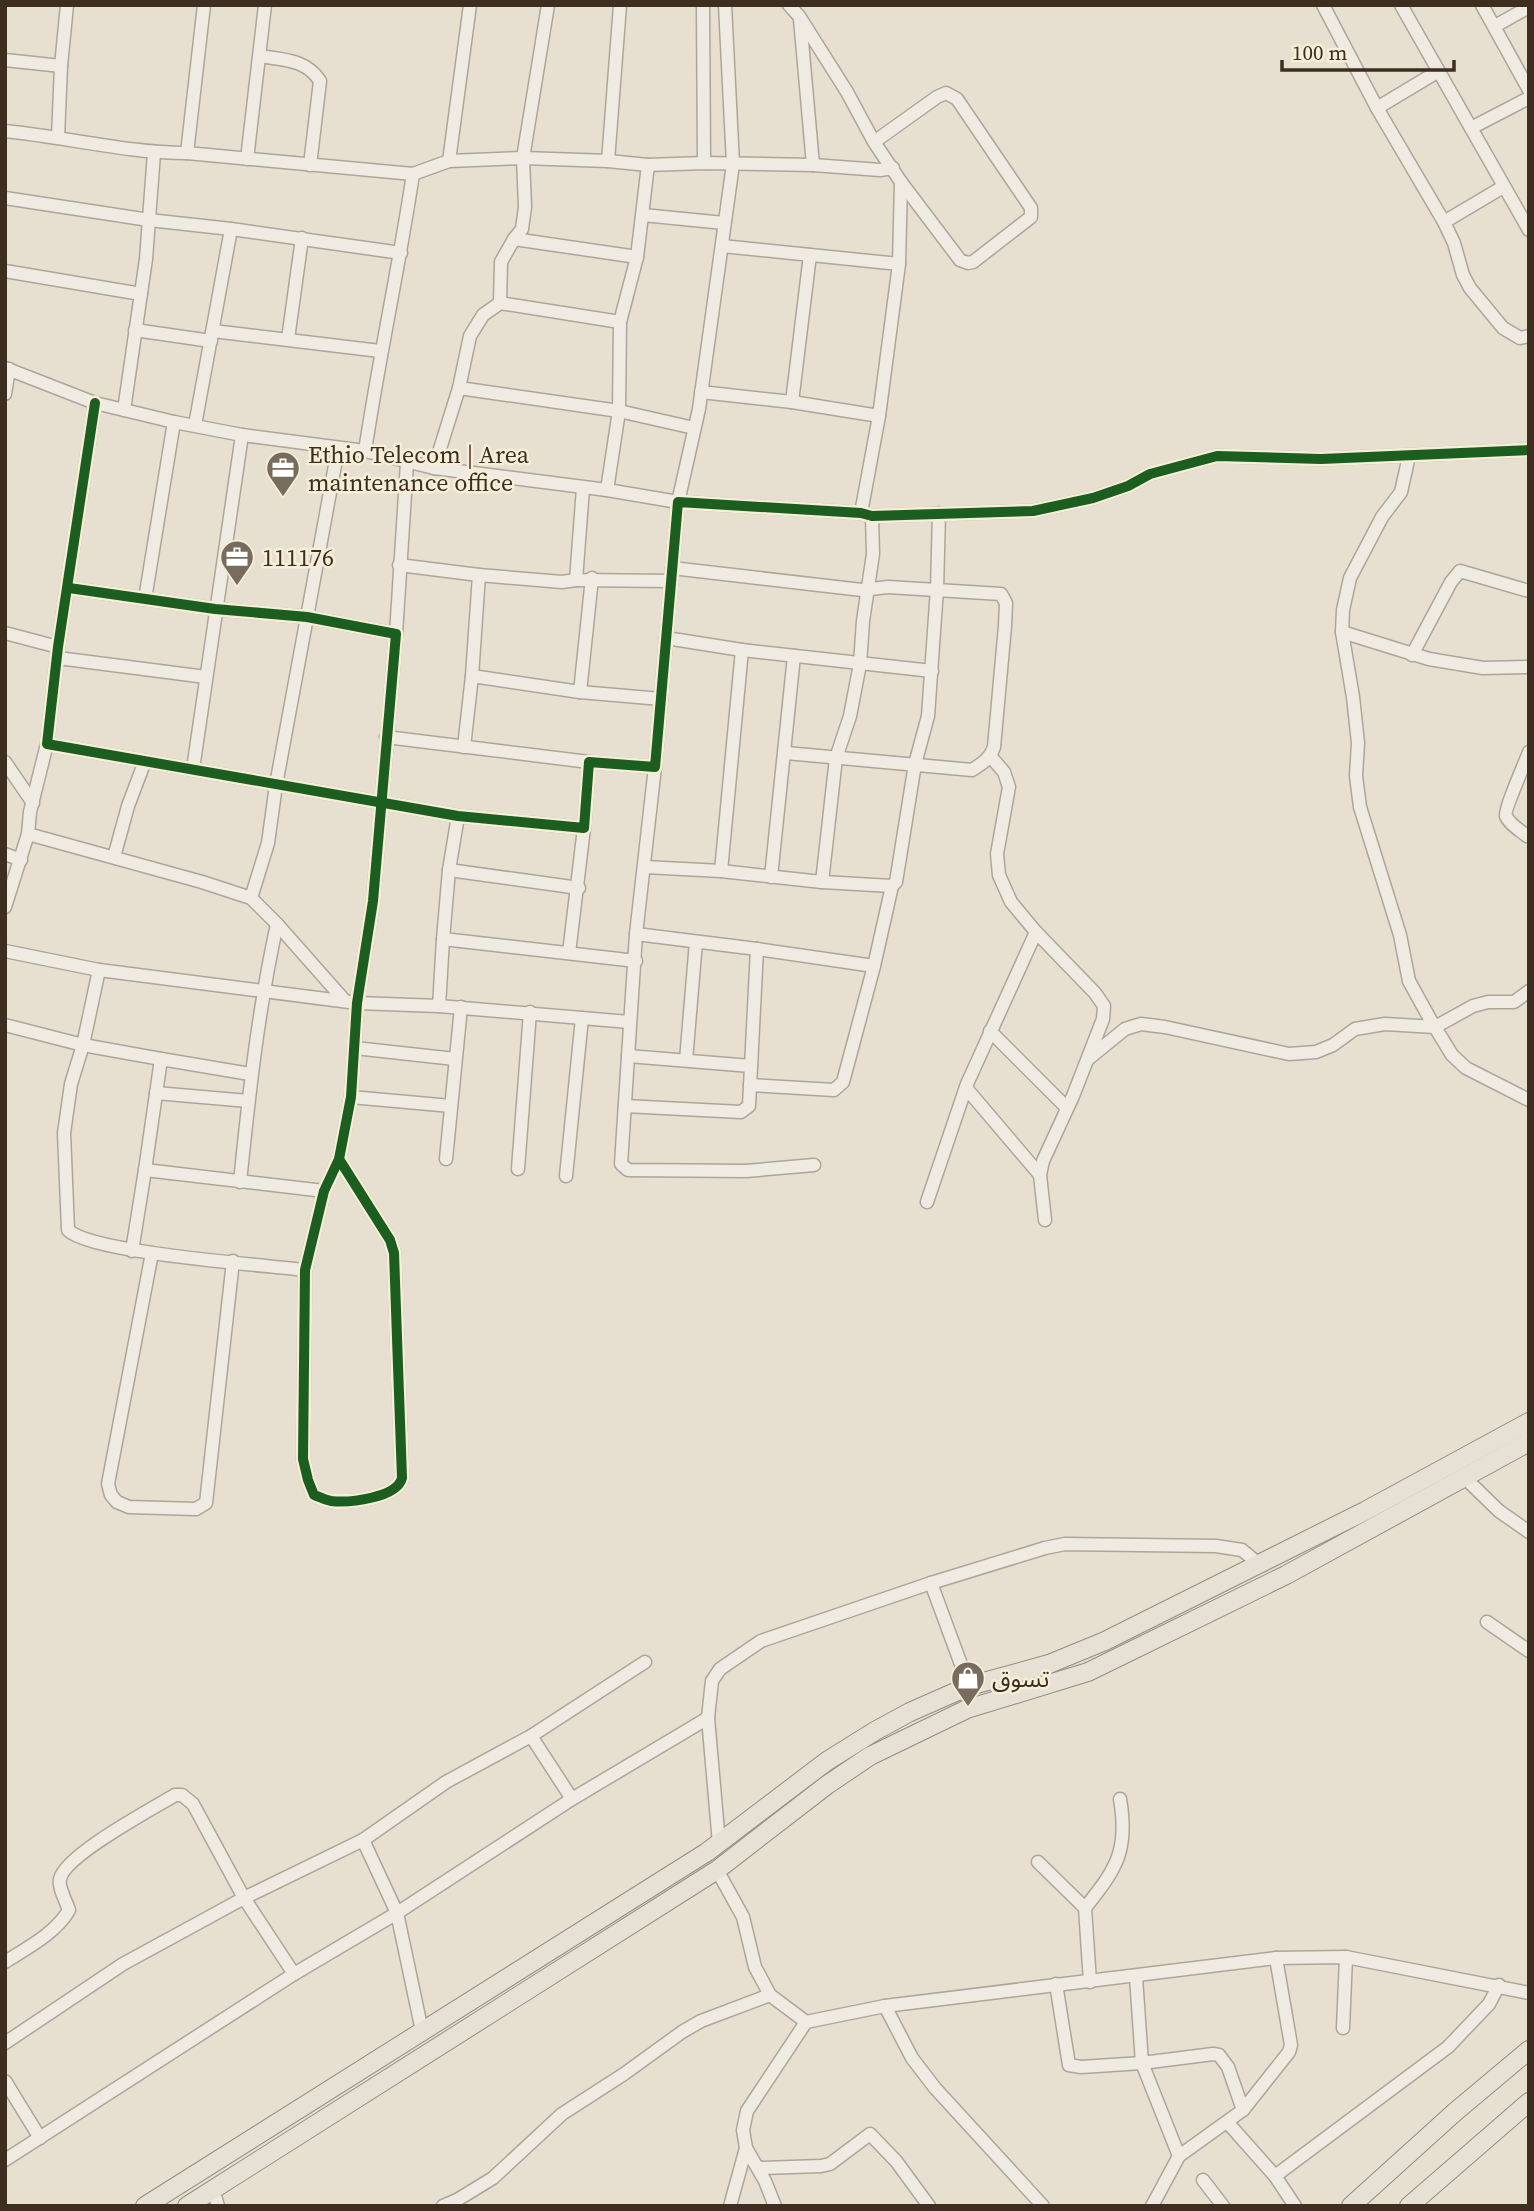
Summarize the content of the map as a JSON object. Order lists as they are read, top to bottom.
{
  "places": {
    "office": ["Ethio Telecom | Area maintenance office", "111176"],
    "shop": ["تسوق"]
  },
  "scale_bar": "100 m"
}
